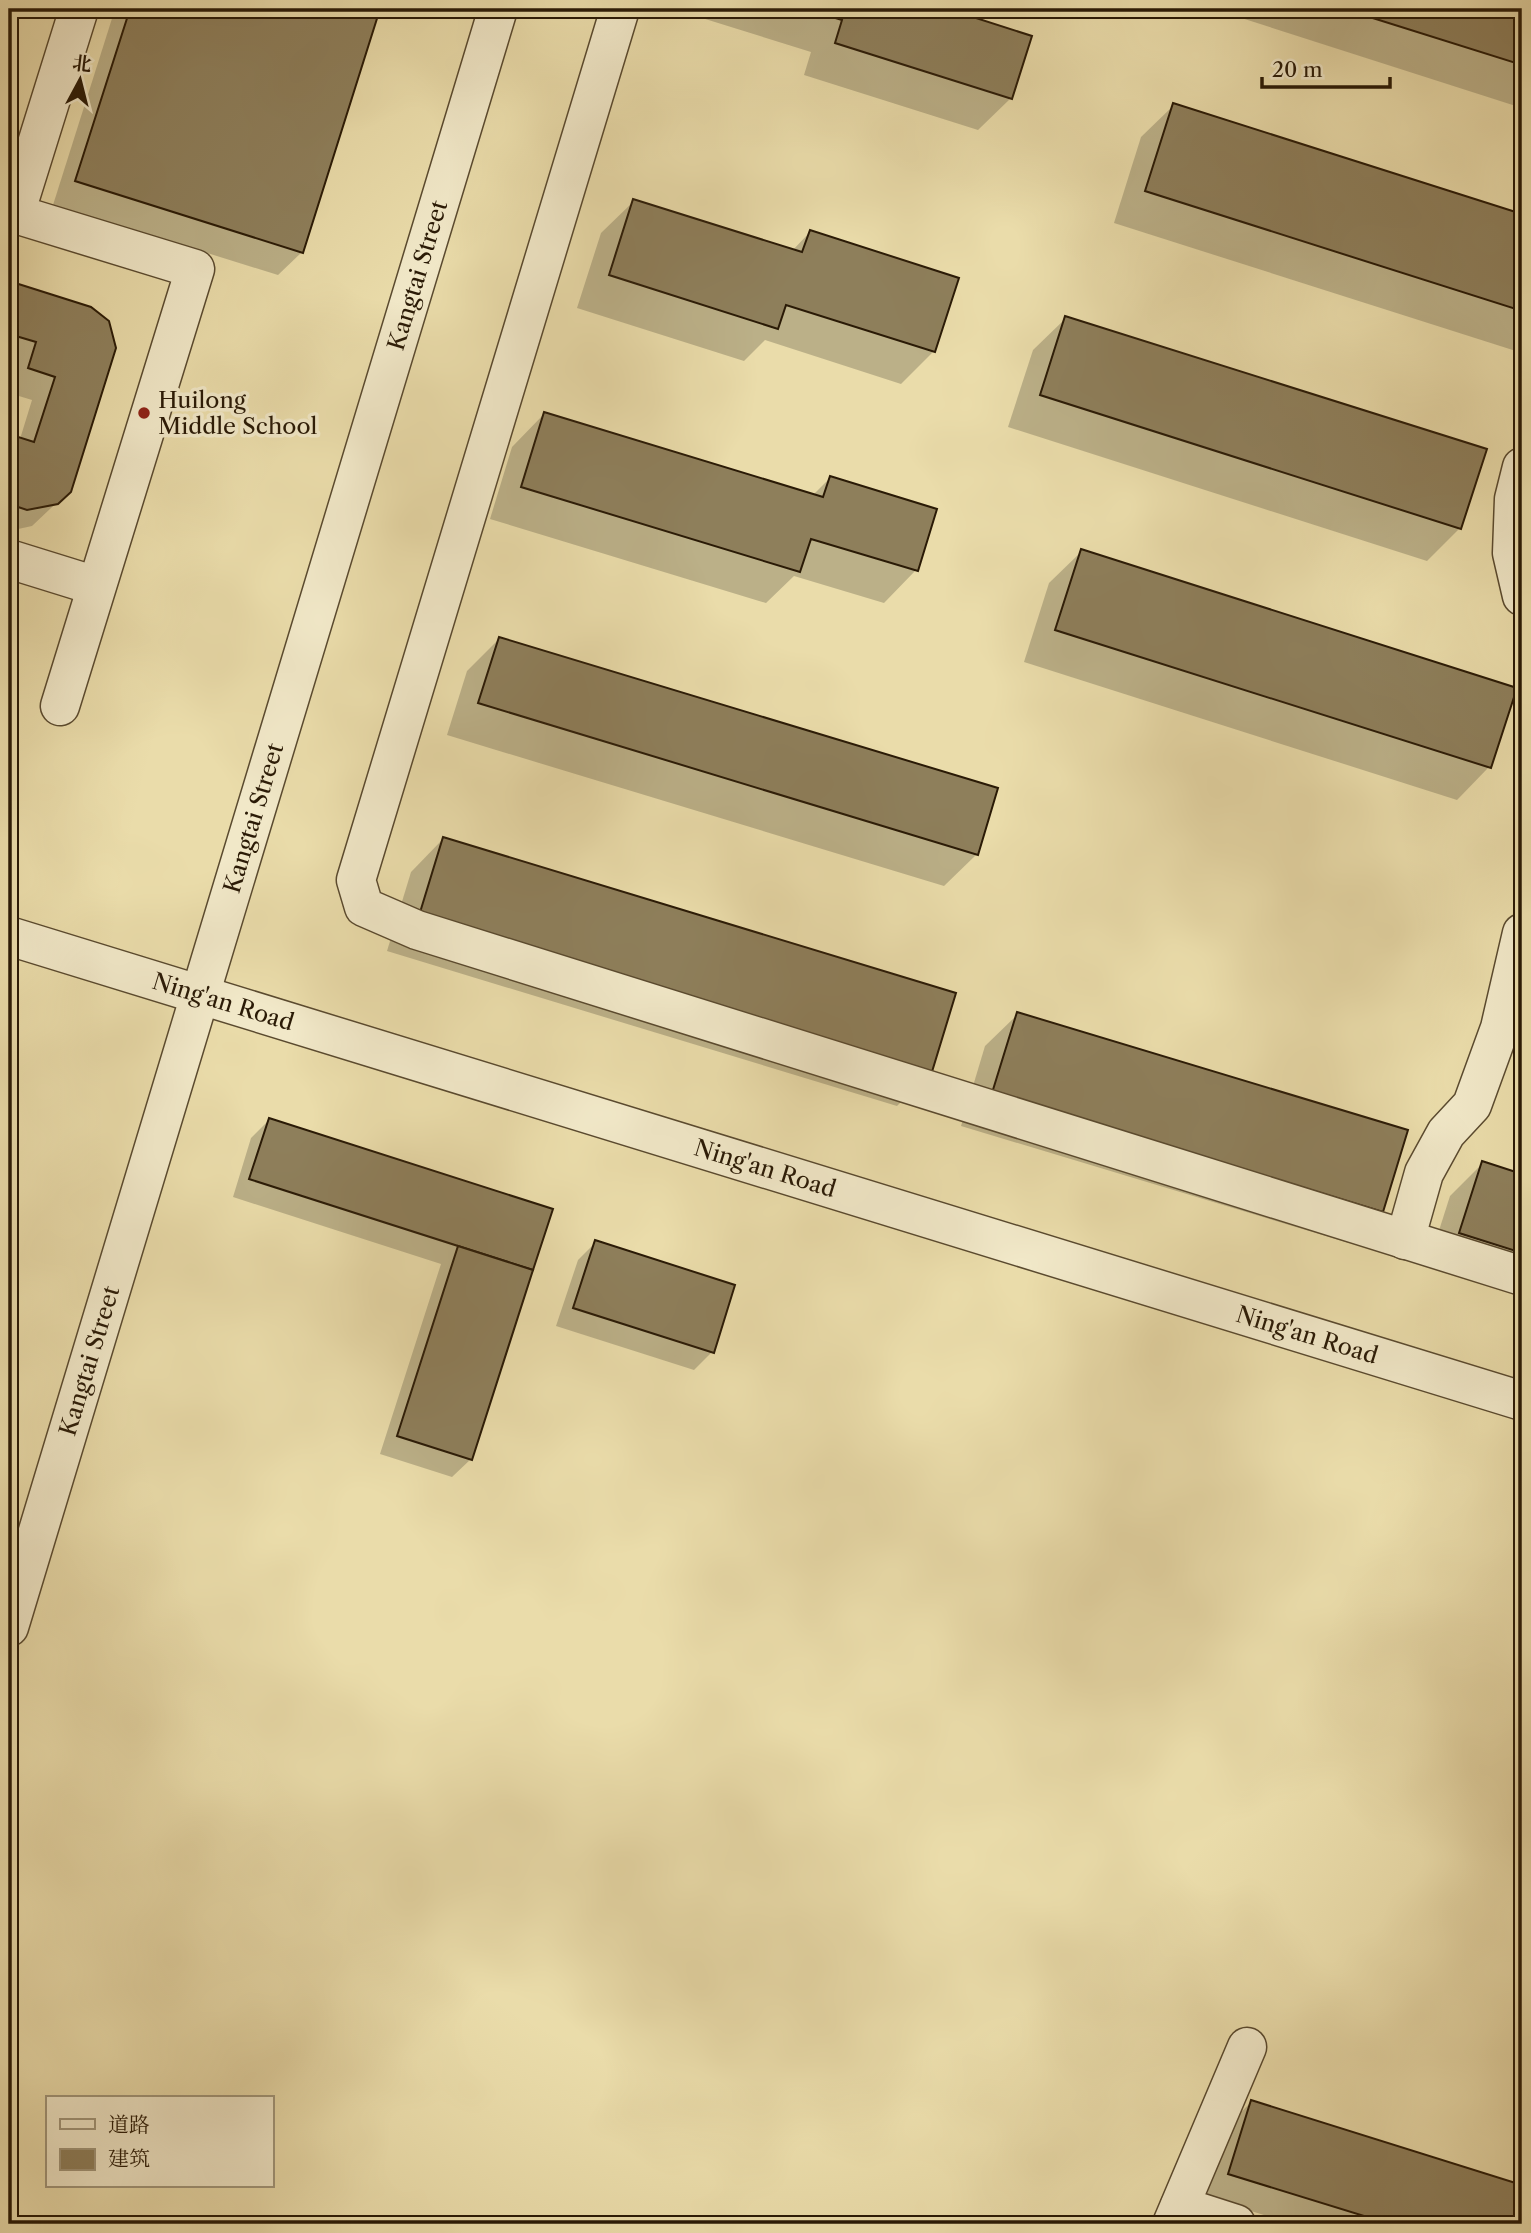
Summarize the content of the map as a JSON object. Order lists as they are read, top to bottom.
{
  "streets": {
    "street": ["Kangtai Street", "Ning'an Road"]
  },
  "crossings": [
    ["Kangtai Street", "Ning'an Road"]
  ],
  "places": ["Huilong Middle School"],
  "legend": ["道路", "建筑"],
  "scale_bar": "20 m",
  "north": "top"
}
